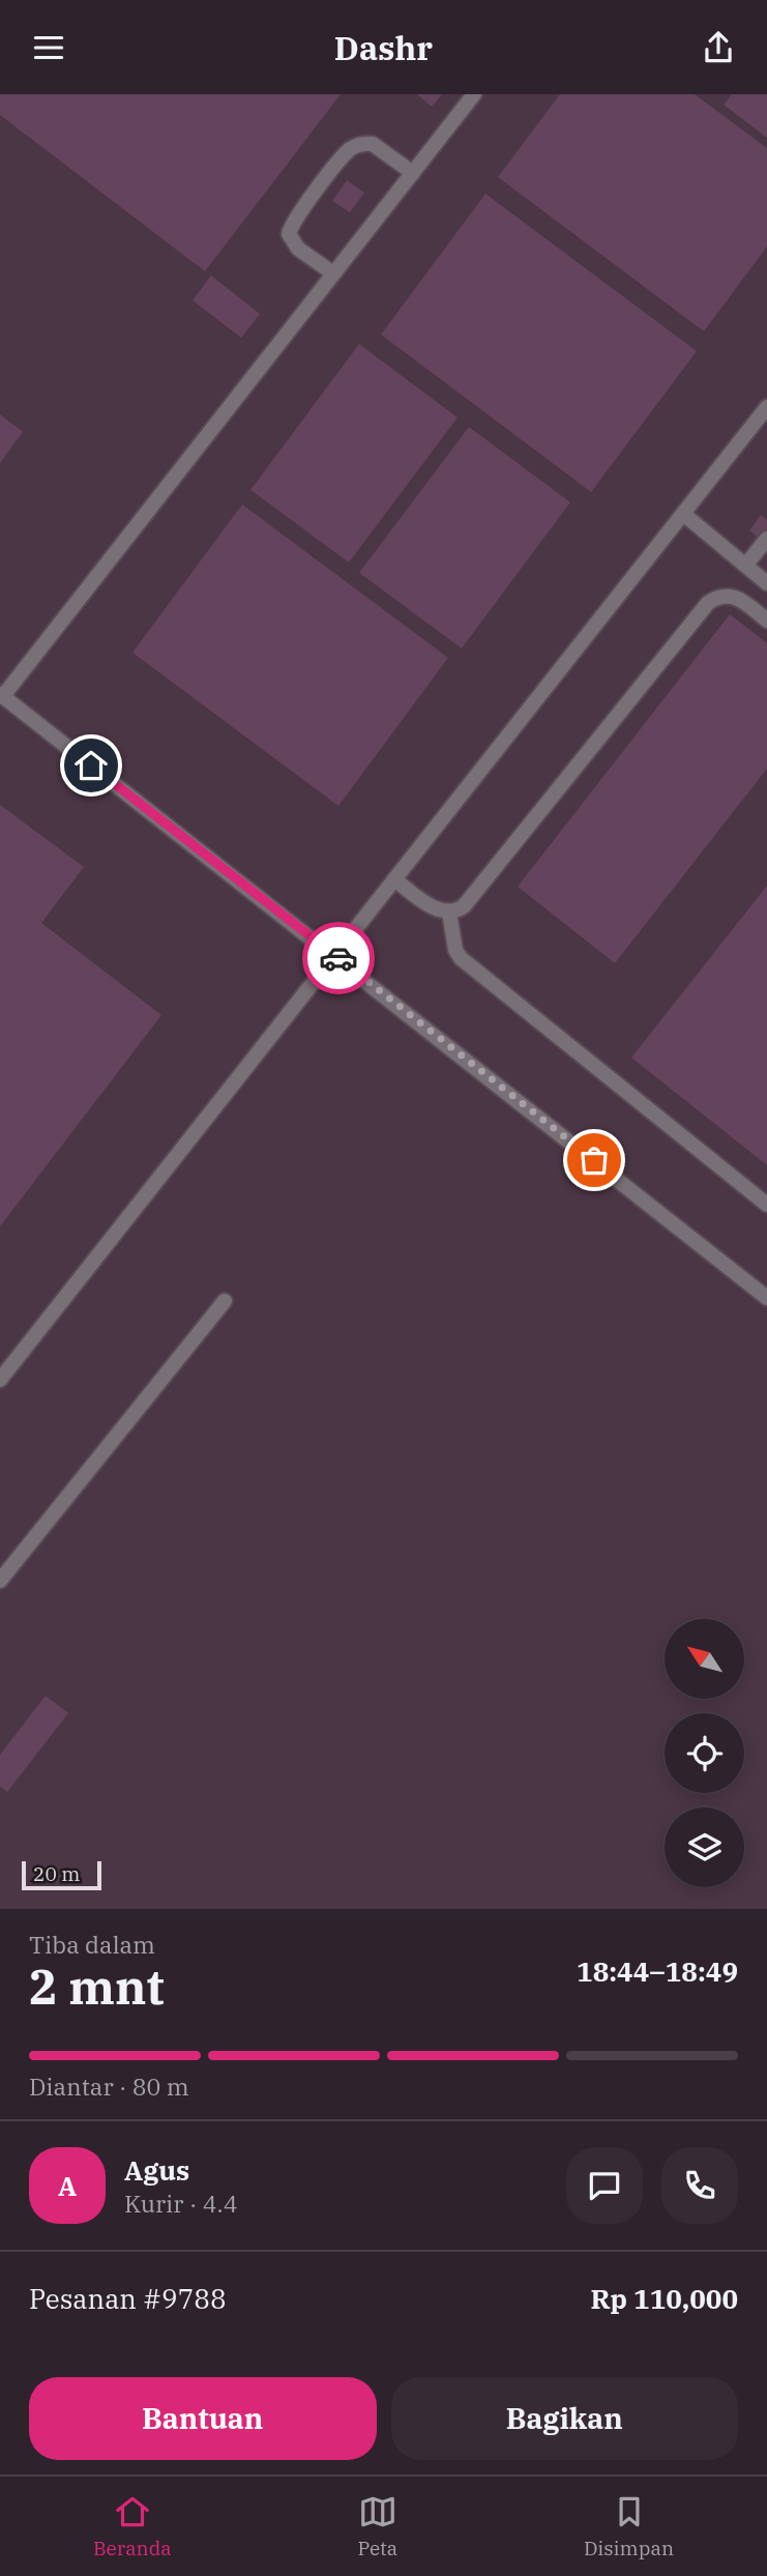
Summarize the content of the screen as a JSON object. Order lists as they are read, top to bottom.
{
  "scale_bar": "20 m",
  "north": "top left",
  "page": {
    "header": "Dashr",
    "scale": "20 m",
    "heading": ["2 mnt", "Tiba dalam", "18:44–18:49"],
    "panel": [
      "Agus",
      "Kurir · 4.4",
      "Pesanan #9788",
      "Rp 110,000"
    ],
    "bar": "Diantar · 80 m",
    "round": "A",
    "buttons": ["Bantuan", "Bagikan"],
    "tabs": ["Beranda", "Peta", "Disimpan"]
  }
}
